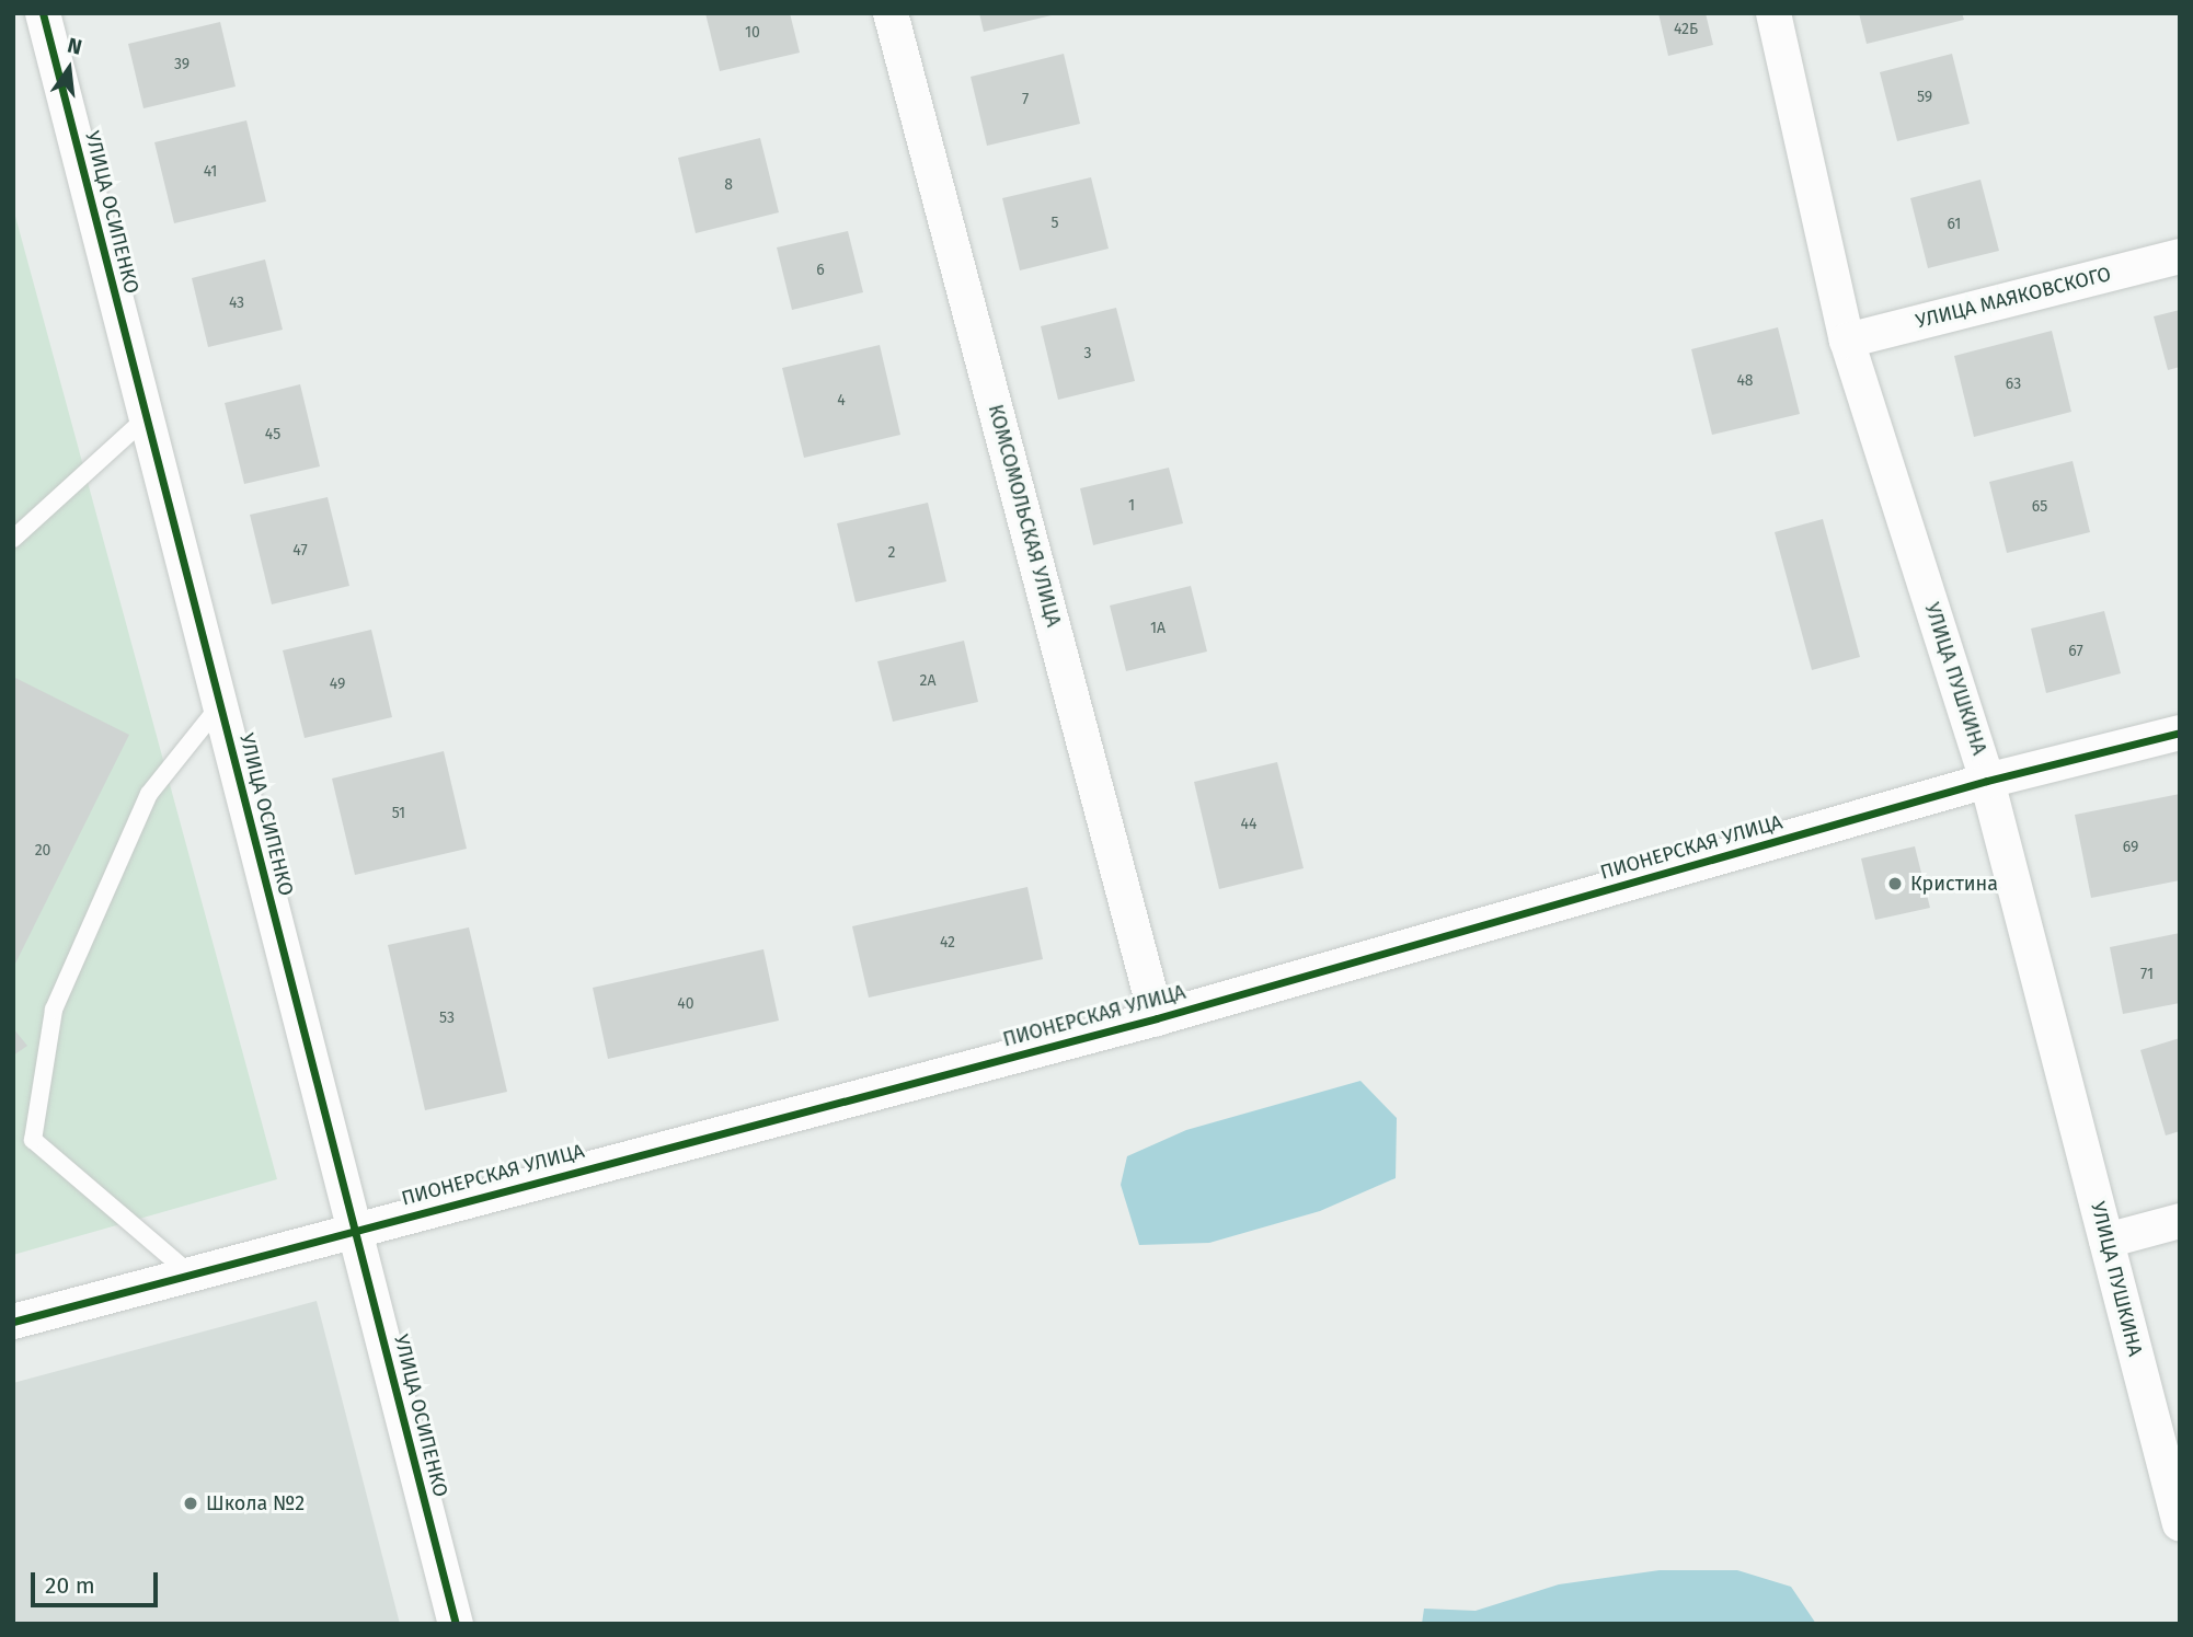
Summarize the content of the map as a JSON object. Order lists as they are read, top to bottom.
{
  "streets": {
    "street": [
      "УЛИЦА ОСИПЕНКО",
      "УЛИЦА МАЯКОВСКОГО",
      "КОМСОМОЛЬСКАЯ УЛИЦА",
      "УЛИЦА ПУШКИНА",
      "ПИОНЕРСКАЯ УЛИЦА"
    ]
  },
  "crossings": [
    ["УЛИЦА ОСИПЕНКО", "ПИОНЕРСКАЯ УЛИЦА"],
    ["УЛИЦА МАЯКОВСКОГО", "УЛИЦА ПУШКИНА"],
    ["КОМСОМОЛЬСКАЯ УЛИЦА", "ПИОНЕРСКАЯ УЛИЦА"],
    ["УЛИЦА ПУШКИНА", "ПИОНЕРСКАЯ УЛИЦА"]
  ],
  "places": ["Кристина", "Школа №2"],
  "house_numbers": [
    "42Б",
    "10",
    "39",
    "59",
    "7",
    "41",
    "8",
    "5",
    "61",
    "6",
    "43",
    "3",
    "48",
    "63",
    "4",
    "45",
    "1",
    "65",
    "47",
    "2",
    "1А",
    "67",
    "2А",
    "49",
    "51",
    "44",
    "69",
    "20",
    "42",
    "71",
    "40",
    "53"
  ],
  "scale_bar": "20 m",
  "north": "top"
}
